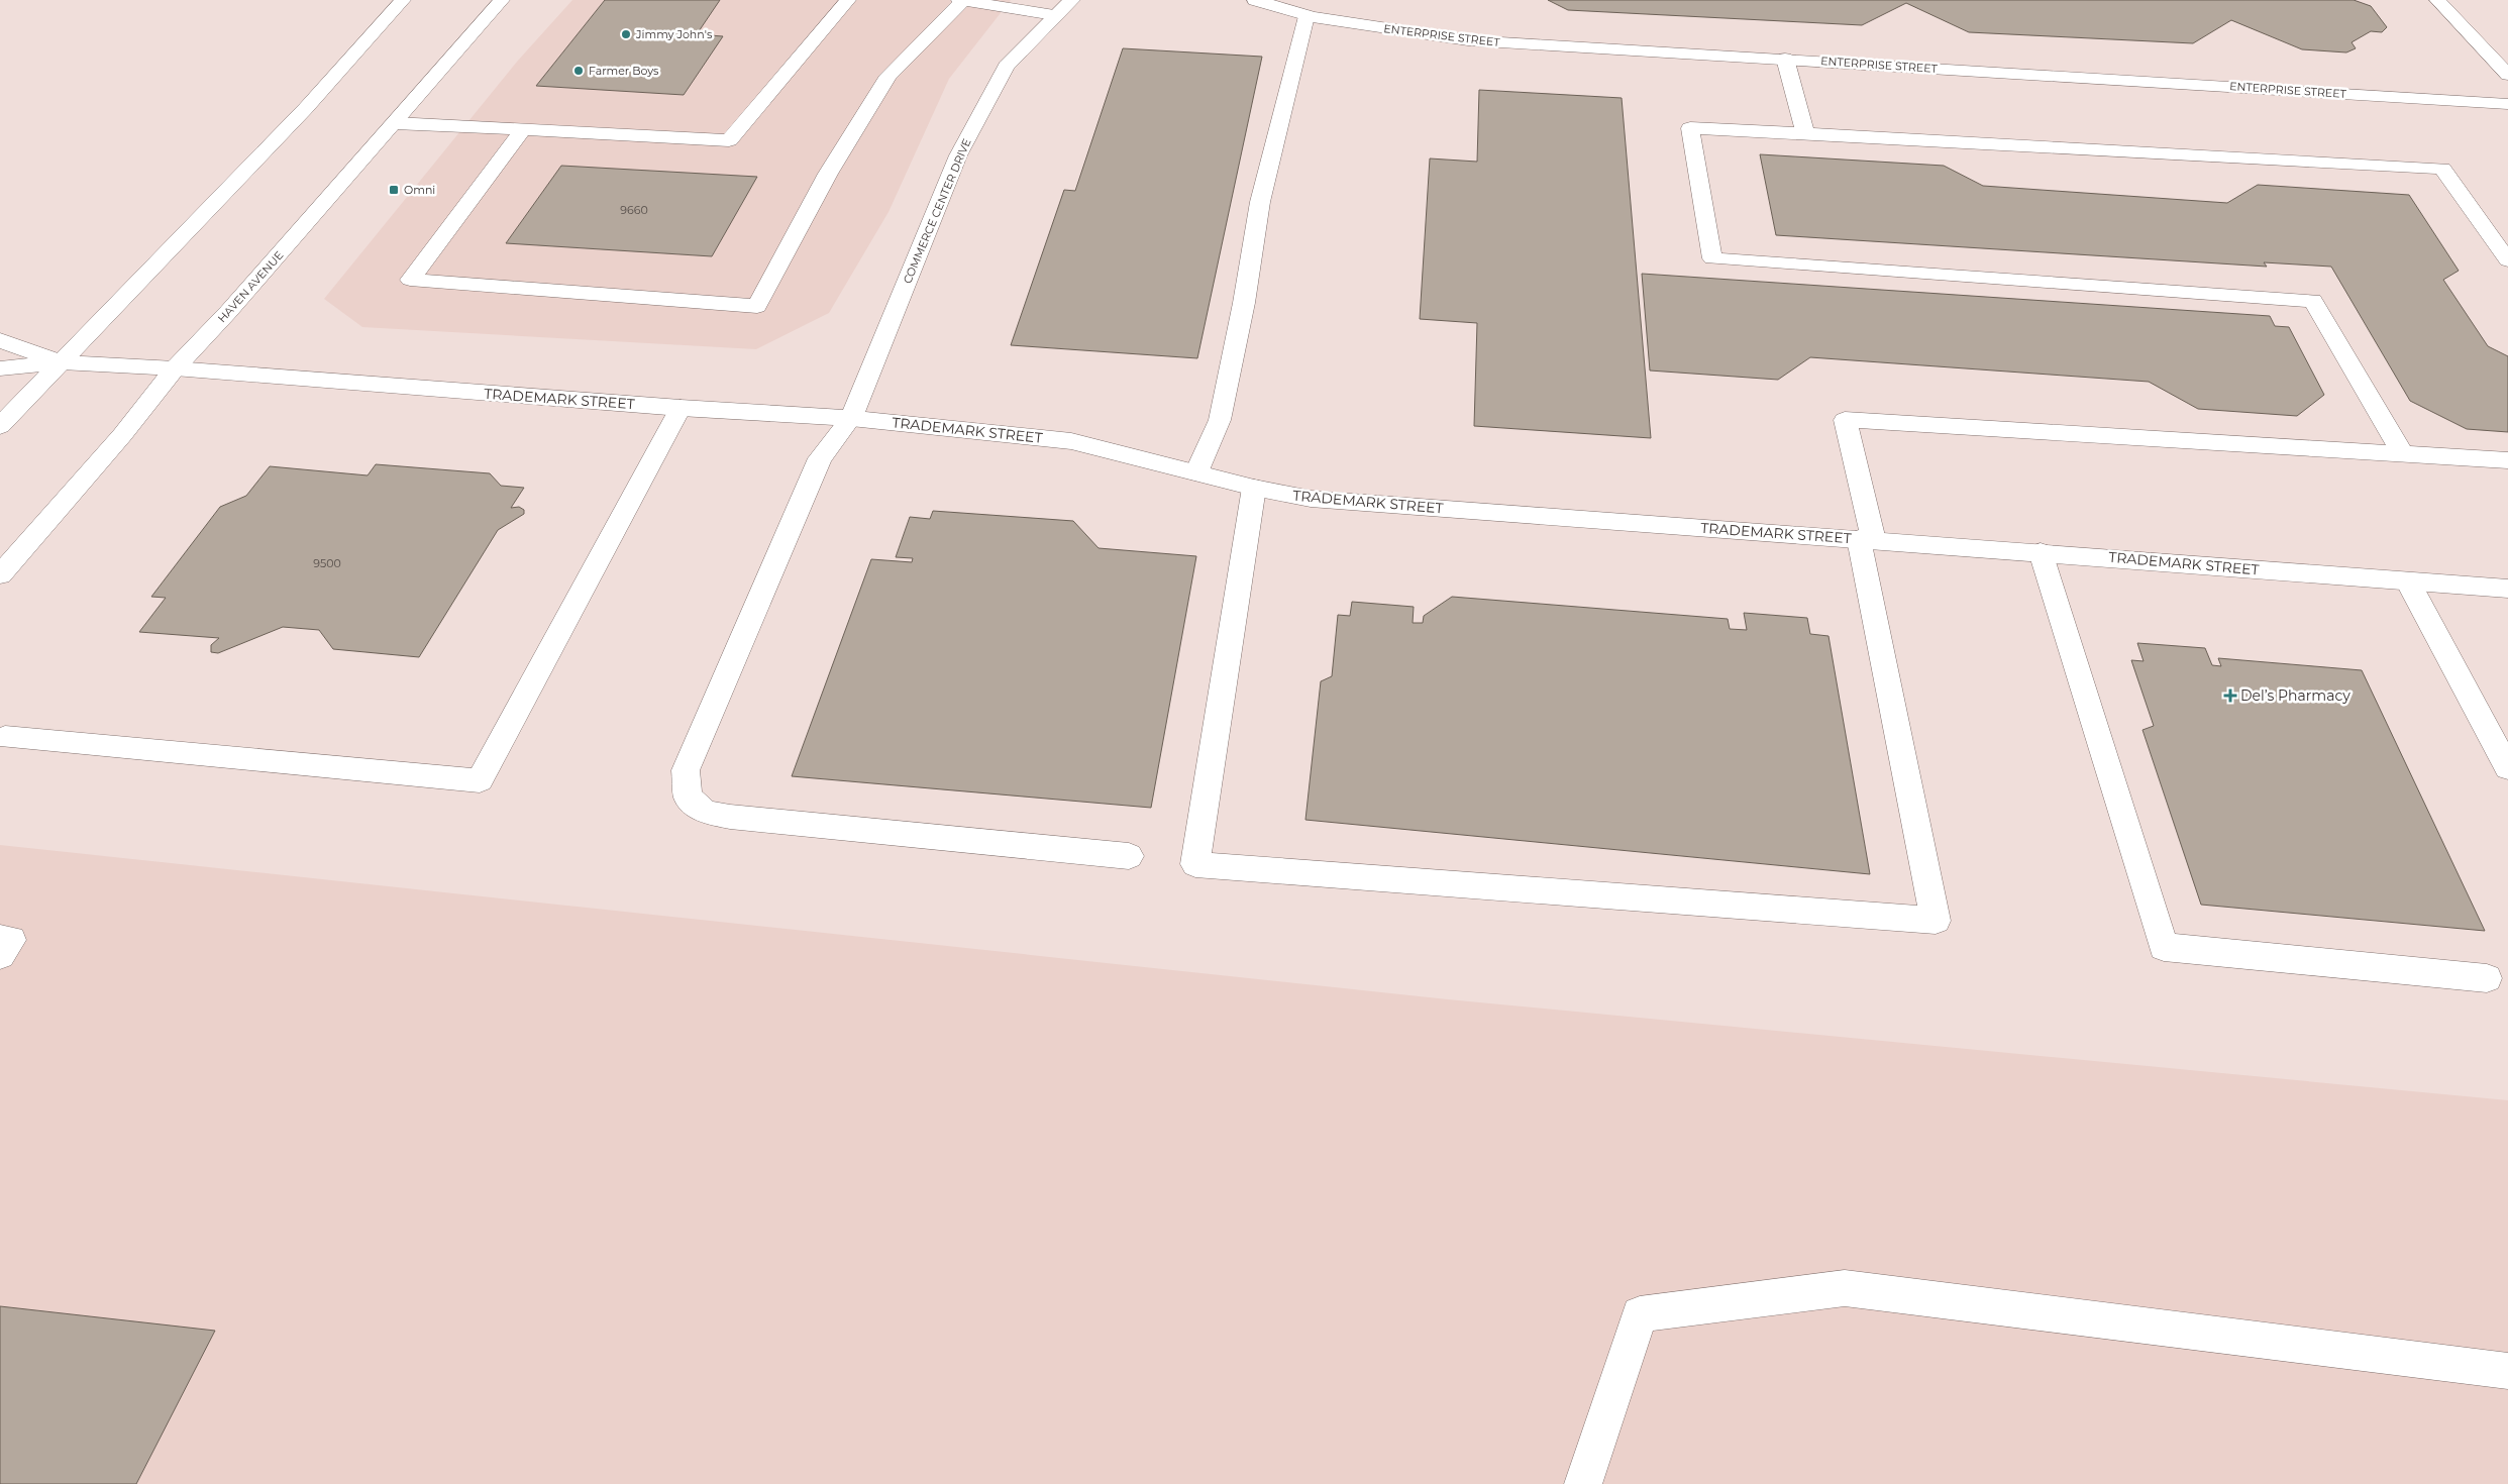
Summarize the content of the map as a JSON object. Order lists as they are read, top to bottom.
{
  "streets": {
    "street": [
      "ENTERPRISE STREET",
      "COMMERCE CENTER DRIVE",
      "HAVEN AVENUE",
      "TRADEMARK STREET"
    ]
  },
  "crossings": [
    ["COMMERCE CENTER DRIVE", "TRADEMARK STREET"],
    ["HAVEN AVENUE", "TRADEMARK STREET"]
  ],
  "places": {
    "other": ["Jimmy John's", "Farmer Boys"],
    "transit": ["Omni"],
    "health": ["Del’s Pharmacy"]
  },
  "house_numbers": ["9660", "9500"]
}
